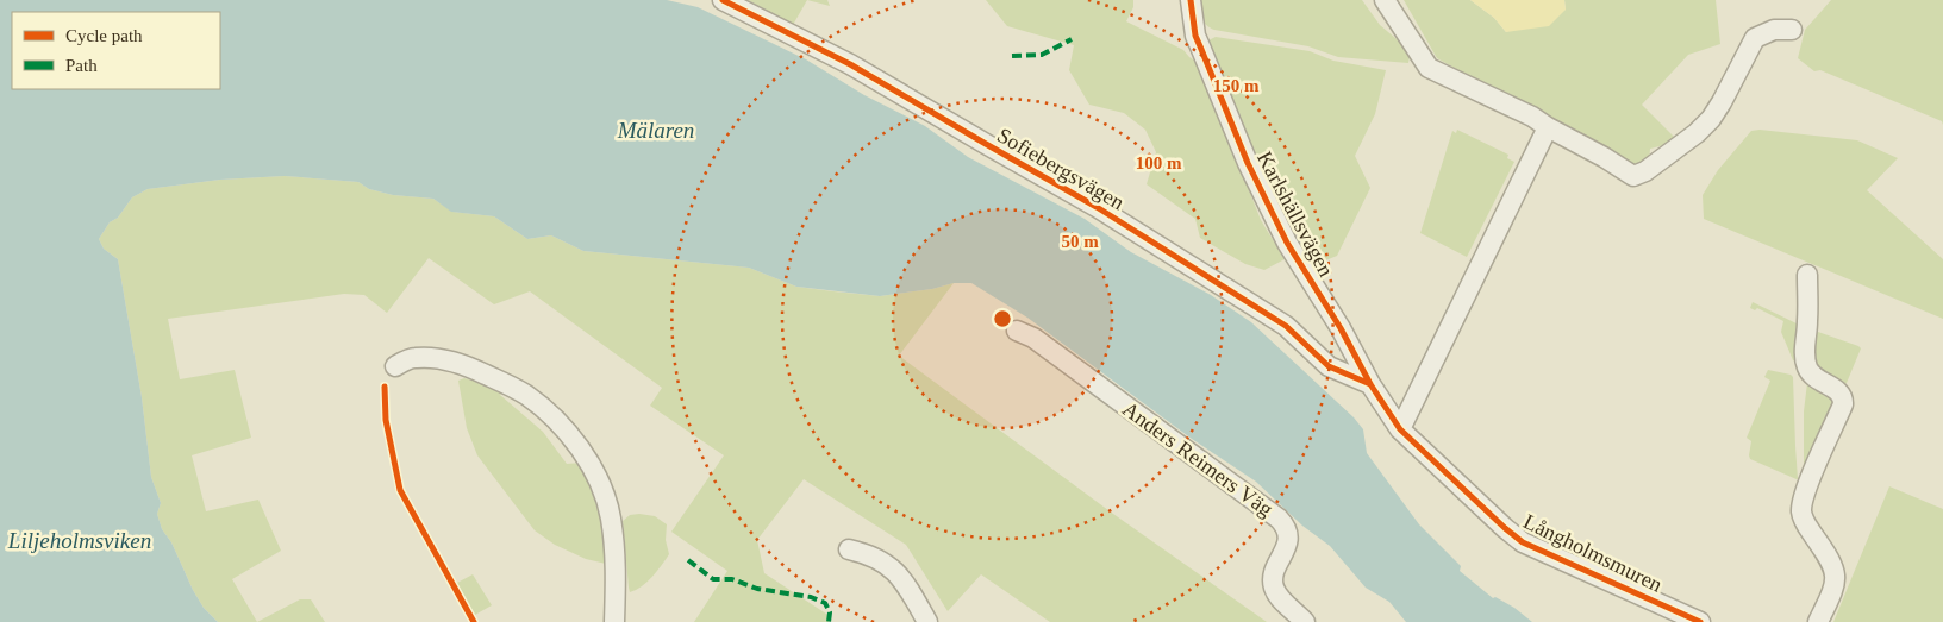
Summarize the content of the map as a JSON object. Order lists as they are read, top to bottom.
{
  "streets": {
    "street": [
      "Sofiebergsvägen",
      "Karlshällsvägen",
      "Anders Reimers Väg",
      "Långholmsmuren"
    ]
  },
  "crossings": [
    ["Sofiebergsvägen", "Karlshällsvägen"],
    ["Karlshällsvägen", "Långholmsmuren"]
  ],
  "water": ["Mälaren", "Liljeholmsviken"],
  "legend": ["Cycle path", "Path"],
  "rings": ["150 m", "100 m", "50 m"]
}
